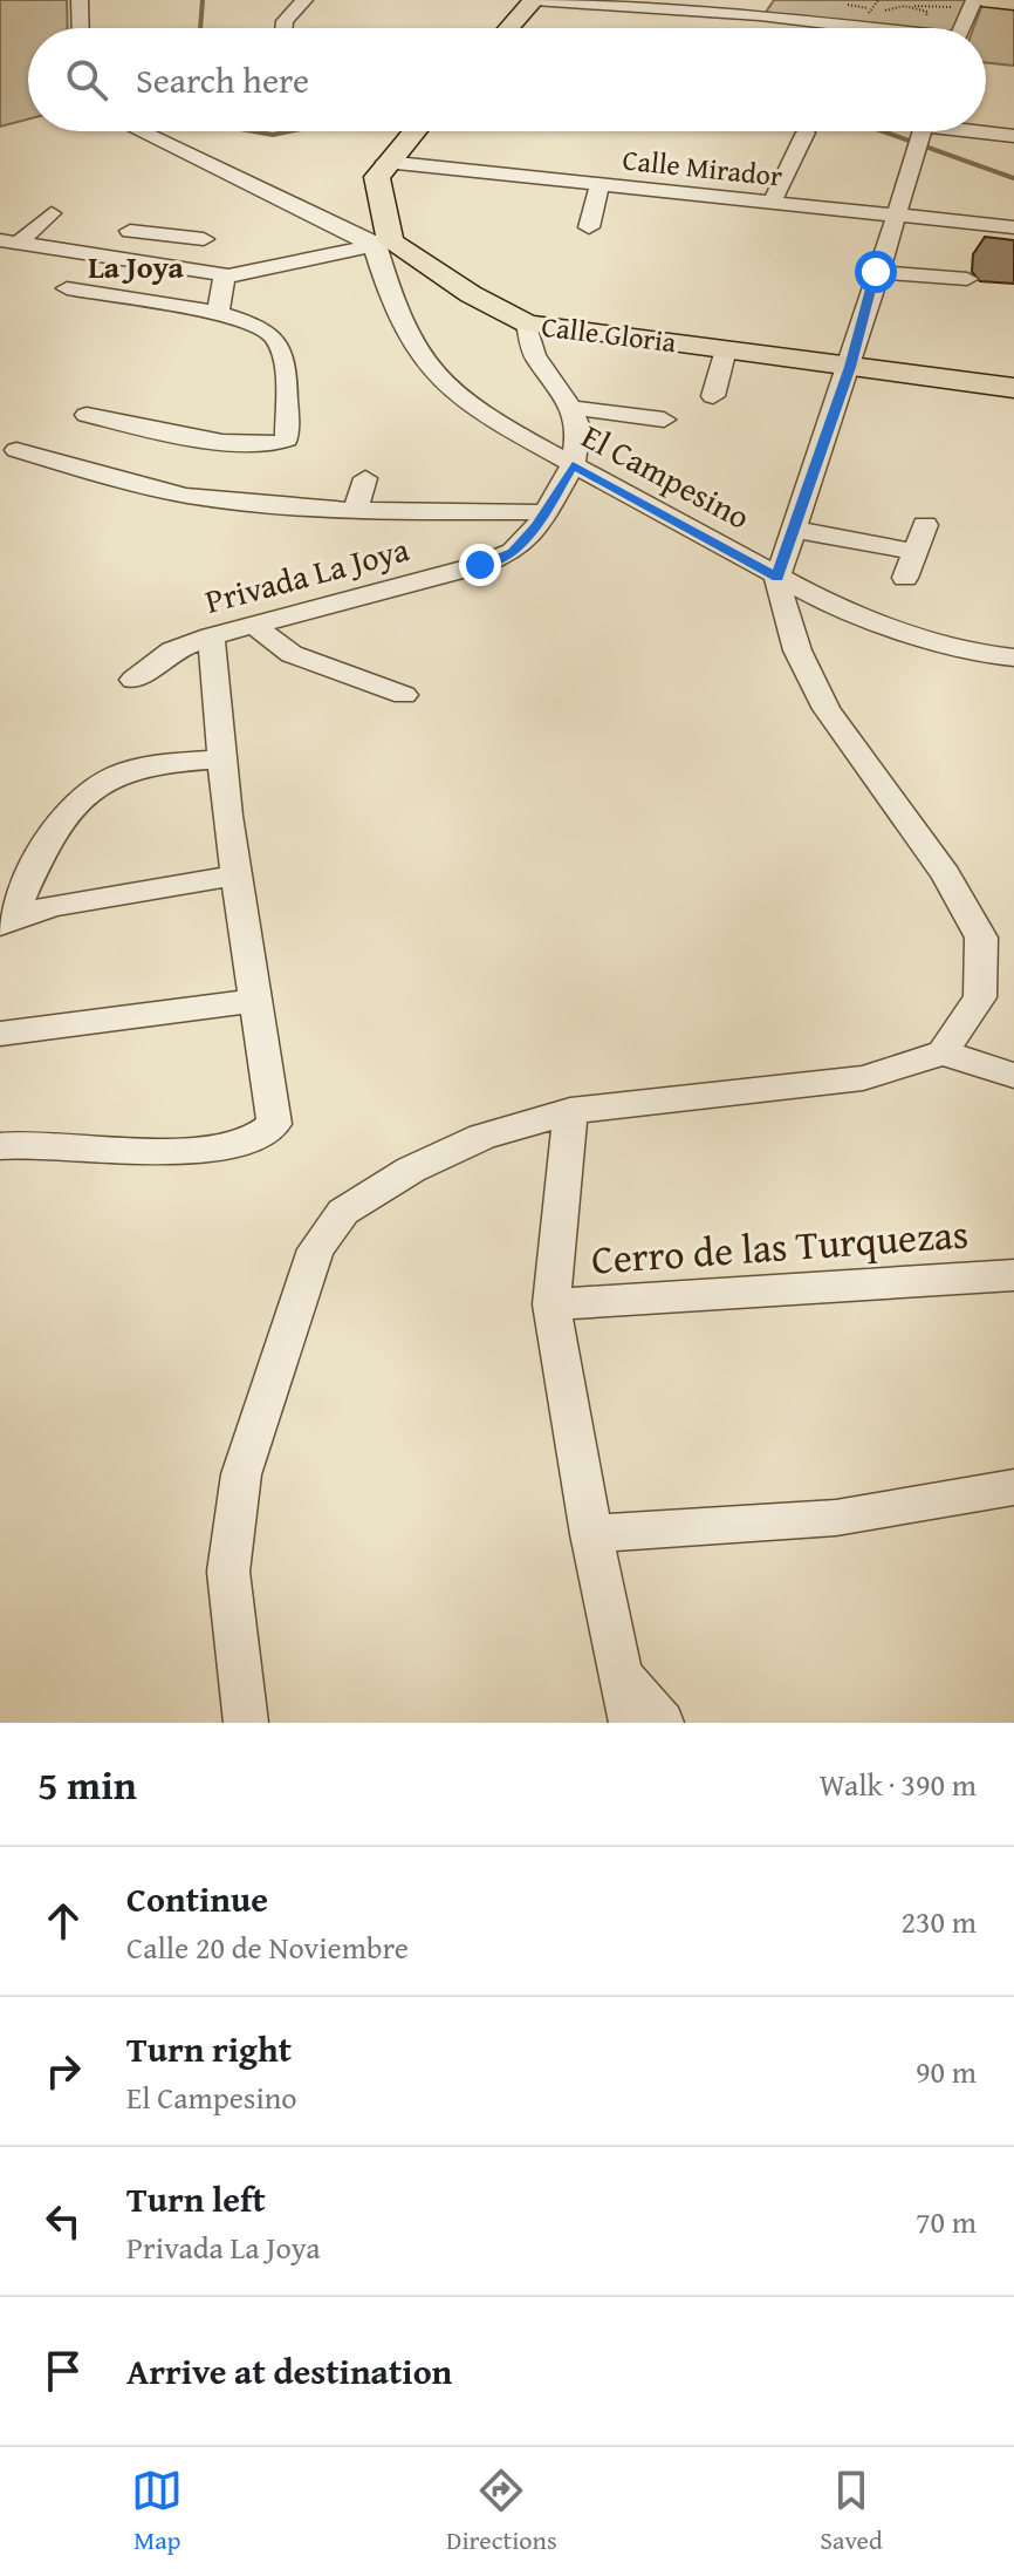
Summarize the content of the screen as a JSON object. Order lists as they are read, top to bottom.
{
  "streets": {
    "main road": ["Calle Gloria"],
    "street": [
      "Calle Mirador",
      "El Campesino",
      "Privada La Joya",
      "Cerro de las Turquezas"
    ]
  },
  "crossings": [
    ["Calle Gloria", "El Campesino"],
    ["El Campesino", "Privada La Joya"]
  ],
  "districts": ["La Joya"],
  "page": {
    "search": "Search here",
    "heading": ["5 min", "Walk · 390 m"],
    "list": [
      ["Continue", "Calle 20 de Noviembre", "230 m"],
      ["Turn right", "El Campesino", "90 m"],
      ["Turn left", "Privada La Joya", "70 m"],
      "Arrive at destination"
    ],
    "nav": ["Map", "Directions", "Saved"]
  }
}
